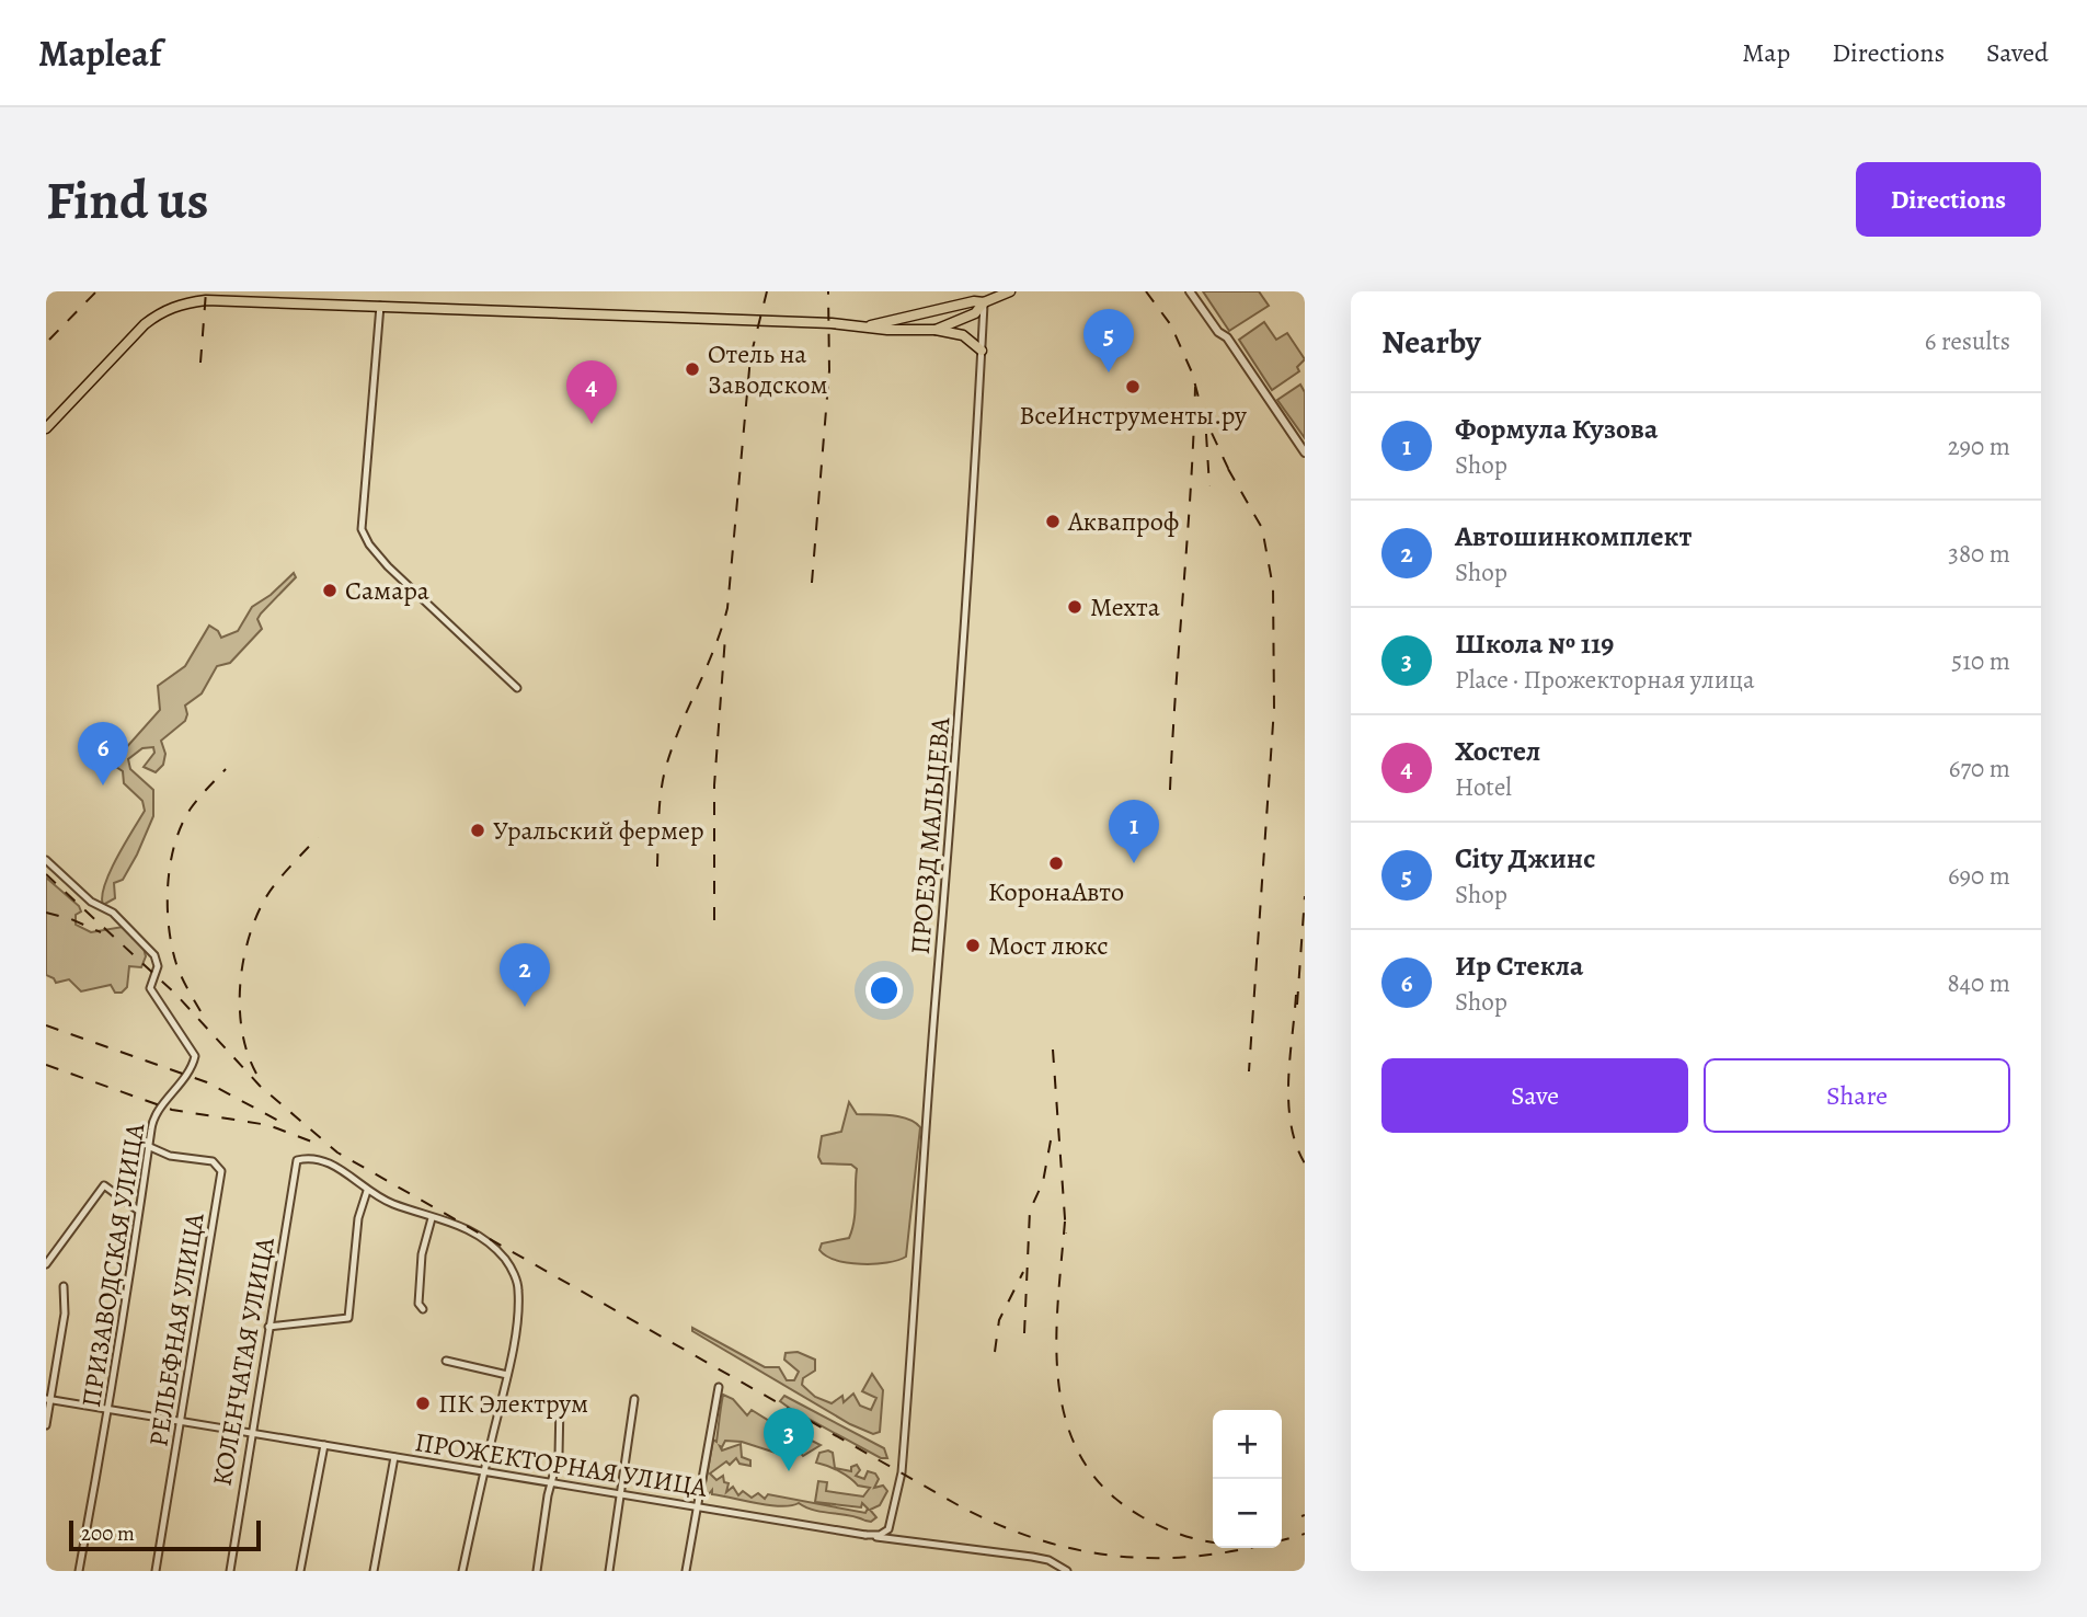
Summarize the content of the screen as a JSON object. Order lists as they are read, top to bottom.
{
  "streets": {
    "street": [
      "ПРОЕЗД МАЛЬЦЕВА",
      "ПРИЗАВОДСКАЯ УЛИЦА",
      "РЕЛЬЕФНАЯ УЛИЦА",
      "КОЛЕНЧАТАЯ УЛИЦА",
      "ПРОЖЕКТОРНАЯ УЛИЦА"
    ]
  },
  "crossings": [
    ["ПРОЕЗД МАЛЬЦЕВА", "ПРОЖЕКТОРНАЯ УЛИЦА"],
    ["ПРИЗАВОДСКАЯ УЛИЦА", "РЕЛЬЕФНАЯ УЛИЦА"],
    ["ПРИЗАВОДСКАЯ УЛИЦА", "ПРОЖЕКТОРНАЯ УЛИЦА"],
    ["РЕЛЬЕФНАЯ УЛИЦА", "ПРОЖЕКТОРНАЯ УЛИЦА"],
    ["КОЛЕНЧАТАЯ УЛИЦА", "ПРОЖЕКТОРНАЯ УЛИЦА"]
  ],
  "places": [
    "Отель на Заводском",
    "ВсеИнструменты.ру",
    "Аквапроф",
    "Самара",
    "Мехта",
    "Уральский фермер",
    "КоронаАвто",
    "Мост люкс",
    "ПК Электрум"
  ],
  "scale_bar": "200 m",
  "page": {
    "header": "Mapleaf",
    "nav": ["Map", "Directions", "Saved"],
    "buttons": [
      "Directions",
      ["Save", "Share"]
    ],
    "title": "Find us",
    "heading": ["Nearby", "6 results"],
    "pins": [
      "5",
      "4",
      "6",
      "1",
      "2",
      "3"
    ],
    "list": [
      {
        "mark": "1",
        "name": "Формула Кузова",
        "note": "Shop",
        "value": "290 m"
      },
      {
        "mark": "2",
        "name": "Автошинкомплект",
        "note": "Shop",
        "value": "380 m"
      },
      {
        "mark": "3",
        "name": "Школа № 119",
        "note": "Place · Прожекторная улица",
        "value": "510 m"
      },
      {
        "mark": "4",
        "name": "Хостел",
        "note": "Hotel",
        "value": "670 m"
      },
      {
        "mark": "5",
        "name": "City Джинс",
        "note": "Shop",
        "value": "690 m"
      },
      {
        "mark": "6",
        "name": "Ир Стекла",
        "note": "Shop",
        "value": "840 m"
      }
    ],
    "map_buttons": ["+", "−"],
    "scale": "200 m"
  }
}
